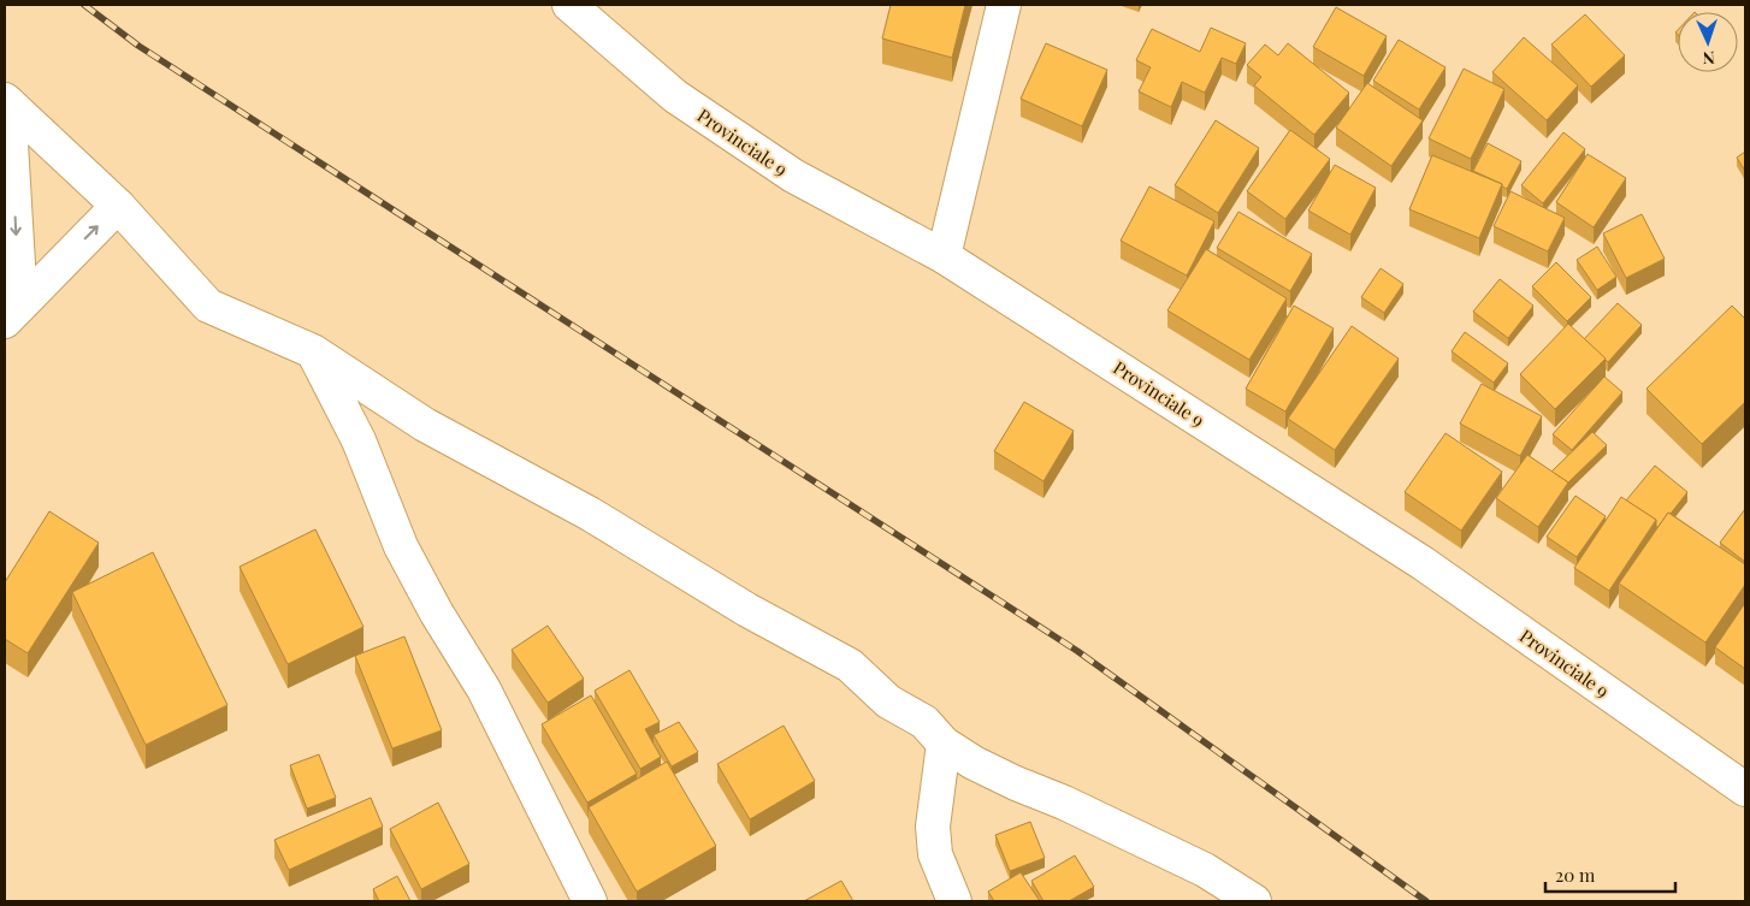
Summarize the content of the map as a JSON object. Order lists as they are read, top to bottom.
{
  "streets": {
    "street": ["Provinciale 9"]
  },
  "scale_bar": "20 m",
  "north": "bottom"
}
